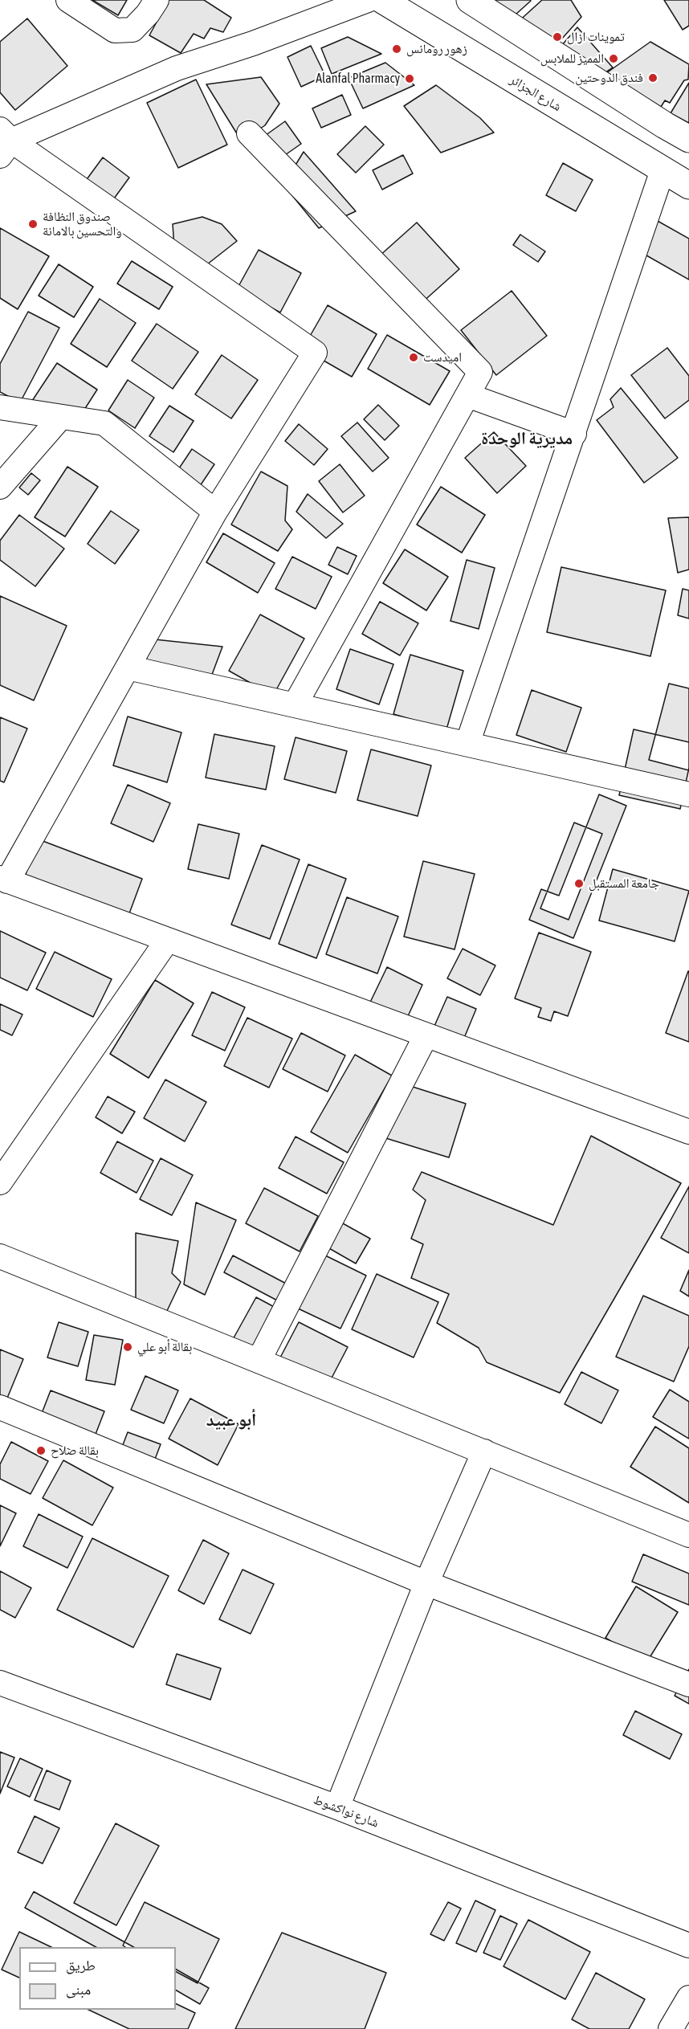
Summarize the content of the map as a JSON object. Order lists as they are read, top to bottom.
{
  "streets": {
    "main road": ["شارع الجزائر"],
    "street": ["شارع نواكشوط"]
  },
  "districts": ["مديرية الوحدة", "أبو عبيد"],
  "places": [
    "تموينات ازال",
    "زهور رومانس",
    "المميز للملابس",
    "فندق الدوحتين",
    "Alanfal Pharmacy",
    "صندوق النظافة والتحسين بالامانة",
    "اميدست",
    "جامعة المستقبل",
    "بقالة أبو علي",
    "بقالة صلاح"
  ],
  "legend": ["طريق", "مبنى"]
}
